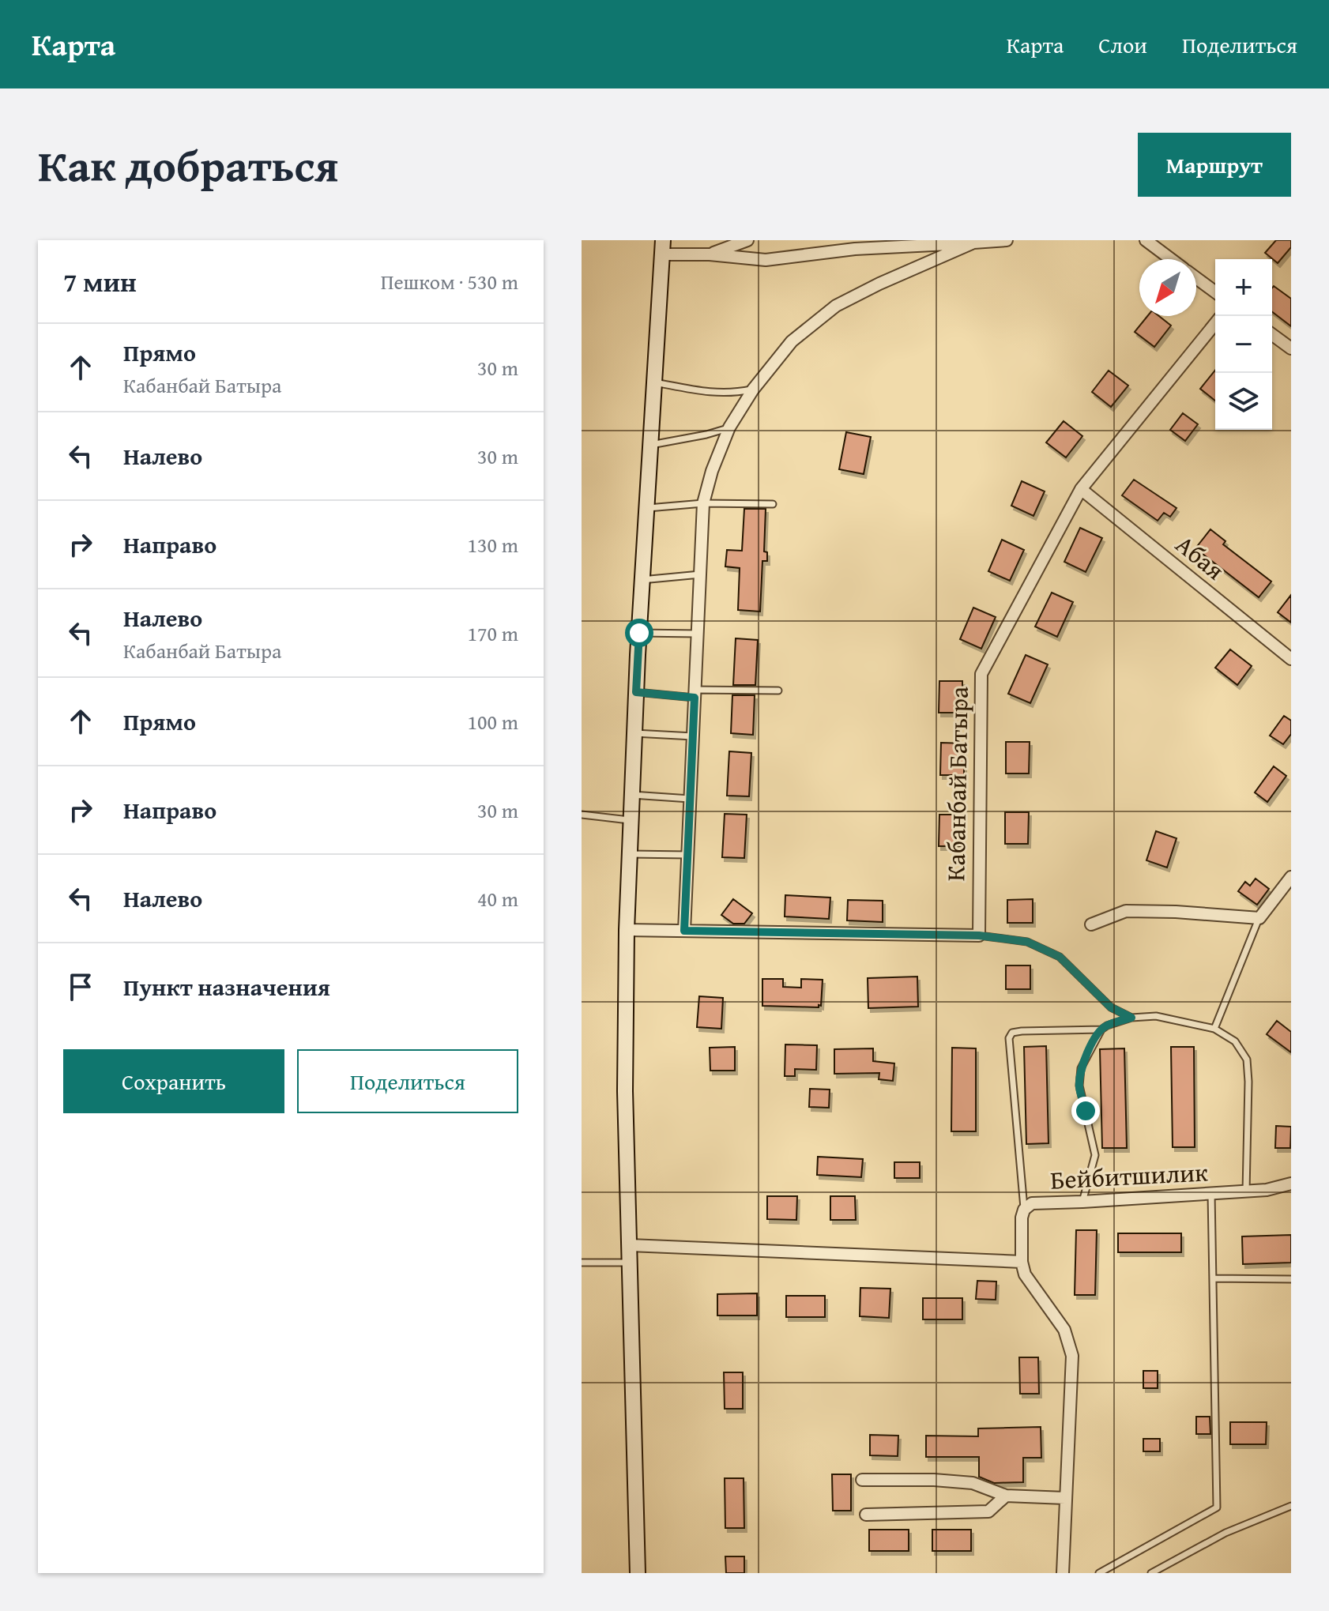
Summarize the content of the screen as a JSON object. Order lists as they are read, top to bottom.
{
  "streets": {
    "street": ["Абая", "Кабанбай Батыра", "Бейбитшилик"]
  },
  "crossings": [
    ["Абая", "Кабанбай Батыра"]
  ],
  "north": "bottom left",
  "page": {
    "header": "Карта",
    "nav": ["Карта", "Слои", "Поделиться"],
    "title": "Как добраться",
    "buttons": [
      "Маршрут",
      ["Сохранить", "Поделиться"]
    ],
    "heading": ["7 мин", "Пешком · 530 m"],
    "map_buttons": ["+", "−"],
    "list": [
      ["Прямо", "Кабанбай Батыра", "30 m"],
      ["Налево", "30 m"],
      ["Направо", "130 m"],
      ["Налево", "Кабанбай Батыра", "170 m"],
      ["Прямо", "100 m"],
      ["Направо", "30 m"],
      ["Налево", "40 m"],
      "Пункт назначения"
    ]
  }
}
